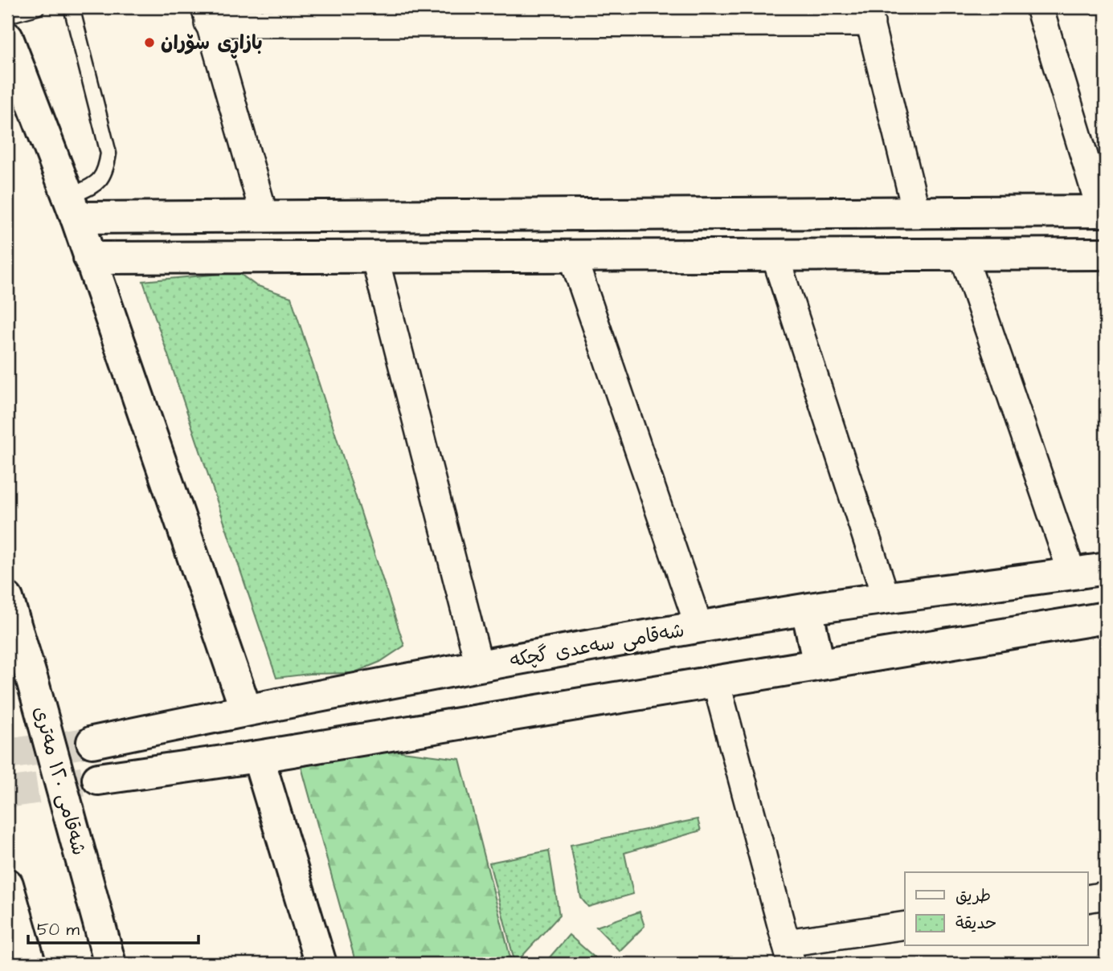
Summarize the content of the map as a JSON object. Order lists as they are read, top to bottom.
{
  "streets": {
    "main road": ["شەقامی سەعدی گچکە", "شەقامی ١٢٠ مەتری"]
  },
  "places": ["بازاڕی سۆران"],
  "legend": ["طريق", "حديقة"],
  "scale_bar": "50 m"
}
